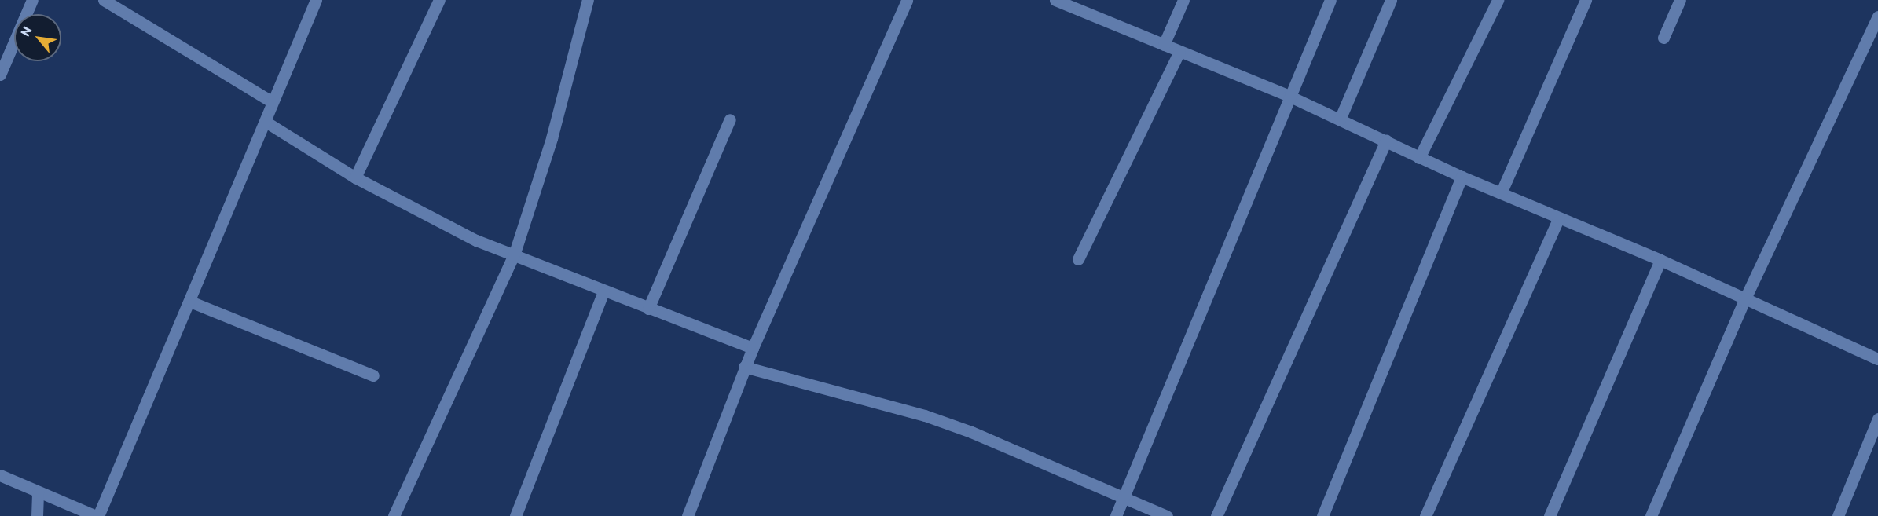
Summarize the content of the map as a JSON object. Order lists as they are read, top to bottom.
{
  "north": "top left"
}
